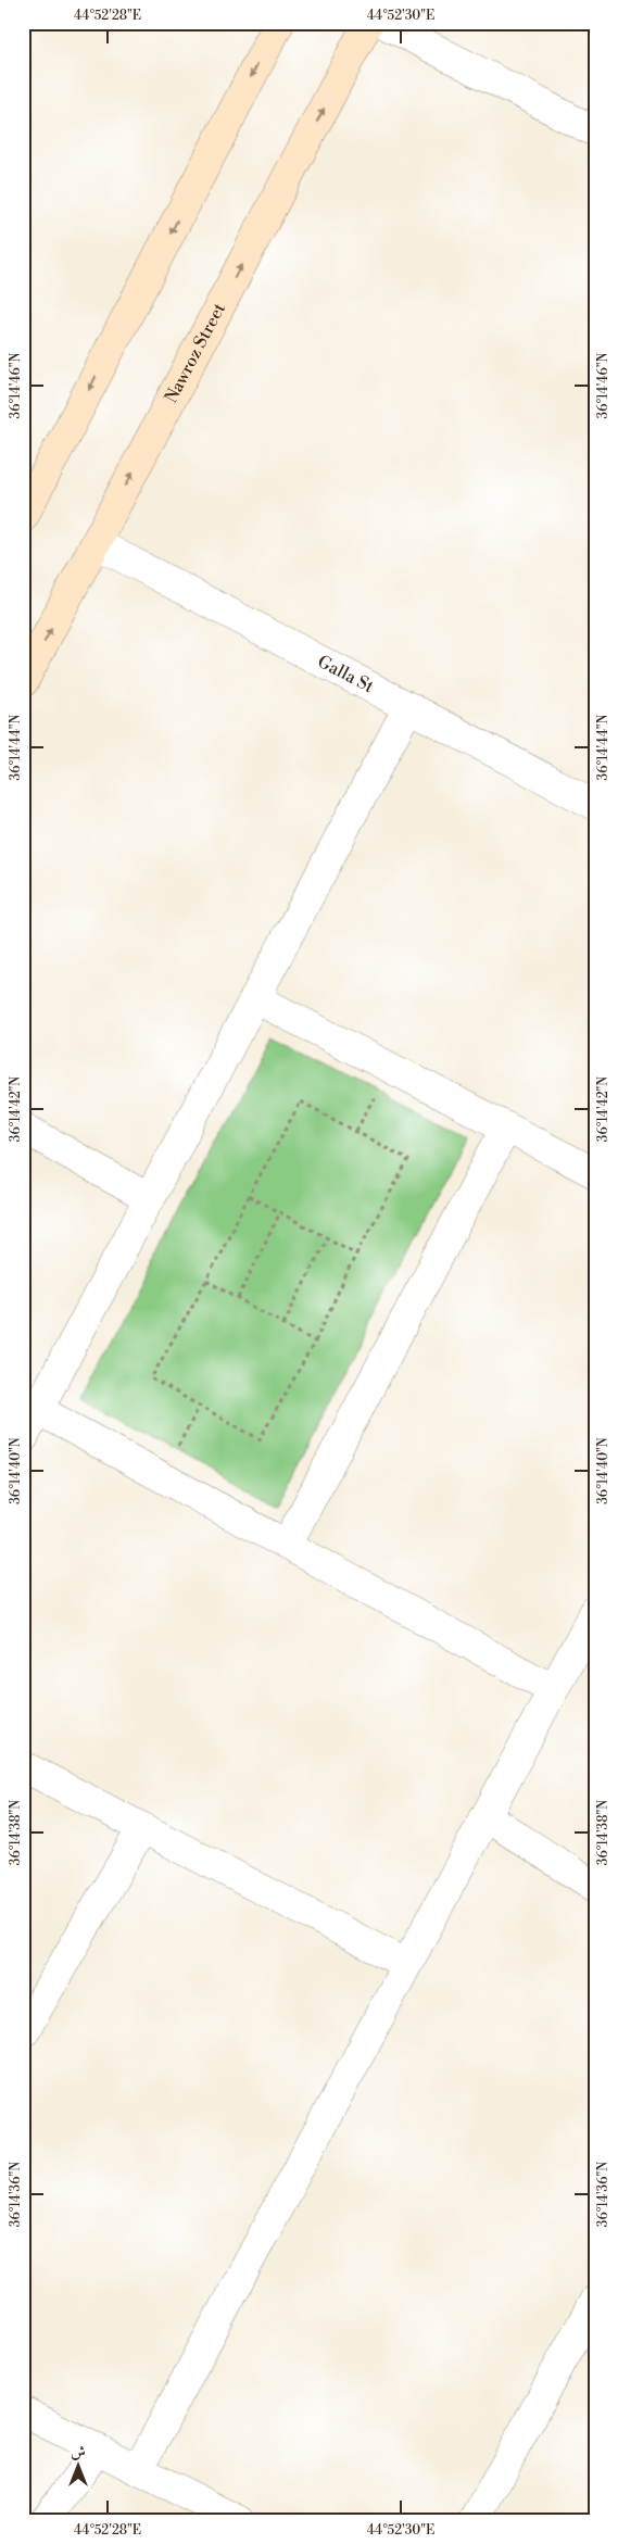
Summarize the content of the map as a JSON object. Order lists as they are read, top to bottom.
{
  "streets": {
    "main road": ["Nawroz Street"],
    "street": ["Galla St"]
  },
  "crossings": [
    ["Nawroz Street", "Galla St"]
  ],
  "north": "top",
  "coordinates": [
    "44°52'28\"E",
    "44°52'30\"E",
    "36°14'46\"N",
    "36°14'44\"N",
    "36°14'42\"N",
    "36°14'40\"N",
    "36°14'38\"N",
    "36°14'36\"N"
  ]
}
